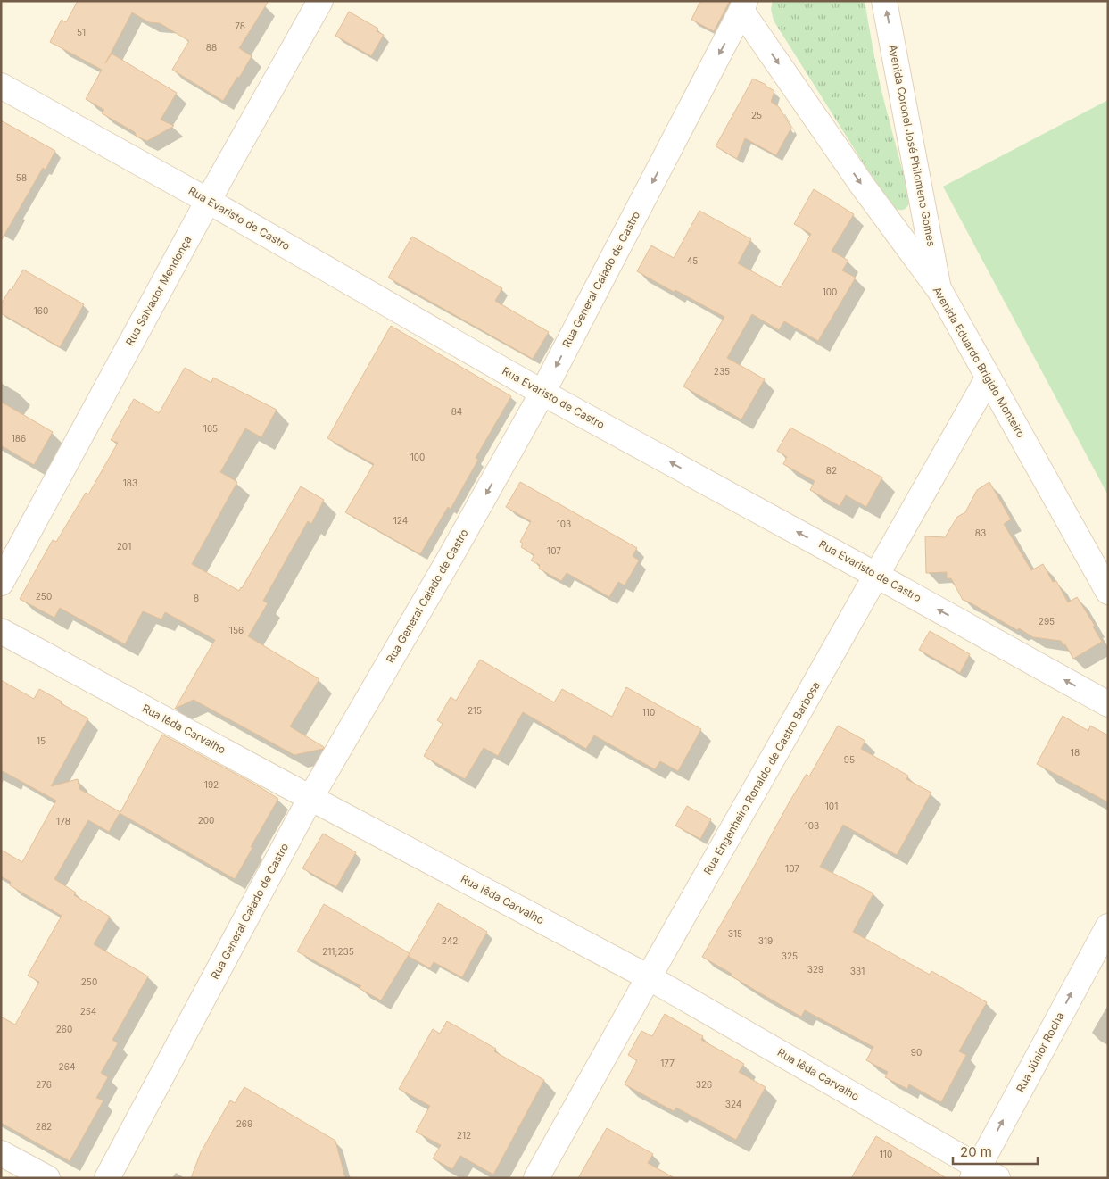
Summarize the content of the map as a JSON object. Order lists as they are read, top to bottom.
{
  "streets": {
    "street": [
      "Avenida Coronel José Philomeno Gomes",
      "Rua Evaristo de Castro",
      "Rua General Caiado de Castro",
      "Rua Salvador Mendonça",
      "Avenida Eduardo Brígido Monteiro",
      "Rua Iêda Carvalho",
      "Rua Engenheiro Ronaldo de Castro Barbosa",
      "Rua Júnior Rocha"
    ]
  },
  "crossings": [
    ["Avenida Coronel José Philomeno Gomes", "Avenida Eduardo Brígido Monteiro"],
    ["Rua Evaristo de Castro", "Rua General Caiado de Castro"],
    ["Rua Evaristo de Castro", "Rua Salvador Mendonça"],
    ["Rua Evaristo de Castro", "Rua Engenheiro Ronaldo de Castro Barbosa"],
    ["Rua General Caiado de Castro", "Avenida Eduardo Brígido Monteiro"],
    ["Rua General Caiado de Castro", "Rua Iêda Carvalho"],
    ["Avenida Eduardo Brígido Monteiro", "Rua Engenheiro Ronaldo de Castro Barbosa"],
    ["Rua Iêda Carvalho", "Rua Engenheiro Ronaldo de Castro Barbosa"],
    ["Rua Iêda Carvalho", "Rua Júnior Rocha"]
  ],
  "one_way": [
    "Avenida Coronel José Philomeno Gomes",
    "Rua Evaristo de Castro",
    "Rua General Caiado de Castro",
    "Avenida Eduardo Brígido Monteiro",
    "Rua Júnior Rocha"
  ],
  "house_numbers": [
    "78",
    "51",
    "88",
    "25",
    "58",
    "45",
    "100",
    "160",
    "235",
    "84",
    "165",
    "186",
    "100",
    "82",
    "183",
    "124",
    "103",
    "83",
    "201",
    "107",
    "250",
    "8",
    "295",
    "156",
    "215",
    "110",
    "15",
    "18",
    "95",
    "192",
    "101",
    "200",
    "178",
    "103",
    "107",
    "315",
    "242",
    "319",
    "211;235",
    "325",
    "329",
    "331",
    "250",
    "254",
    "260",
    "90",
    "177",
    "264",
    "276",
    "326",
    "324",
    "269",
    "282",
    "212",
    "110"
  ],
  "scale_bar": "20 m"
}
